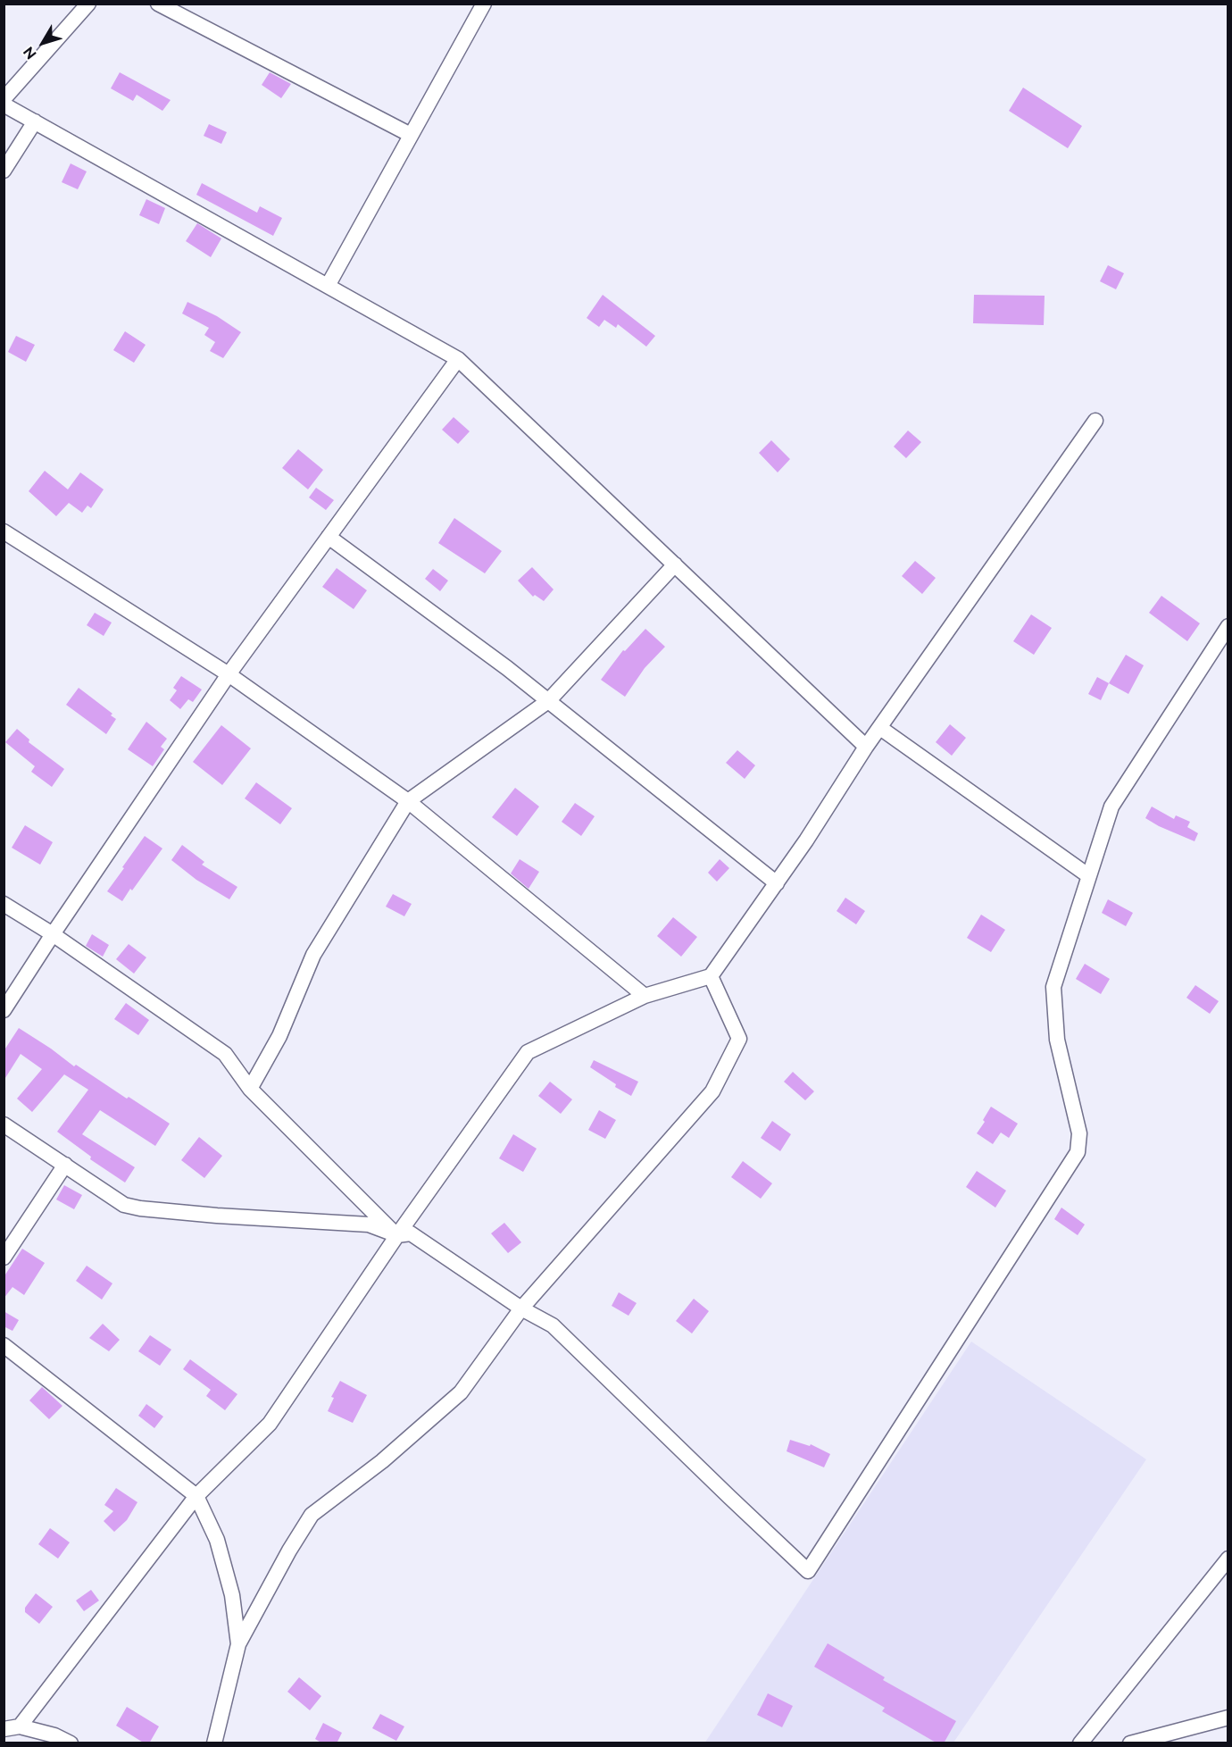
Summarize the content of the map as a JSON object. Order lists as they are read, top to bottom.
{
  "north": "bottom left"
}
